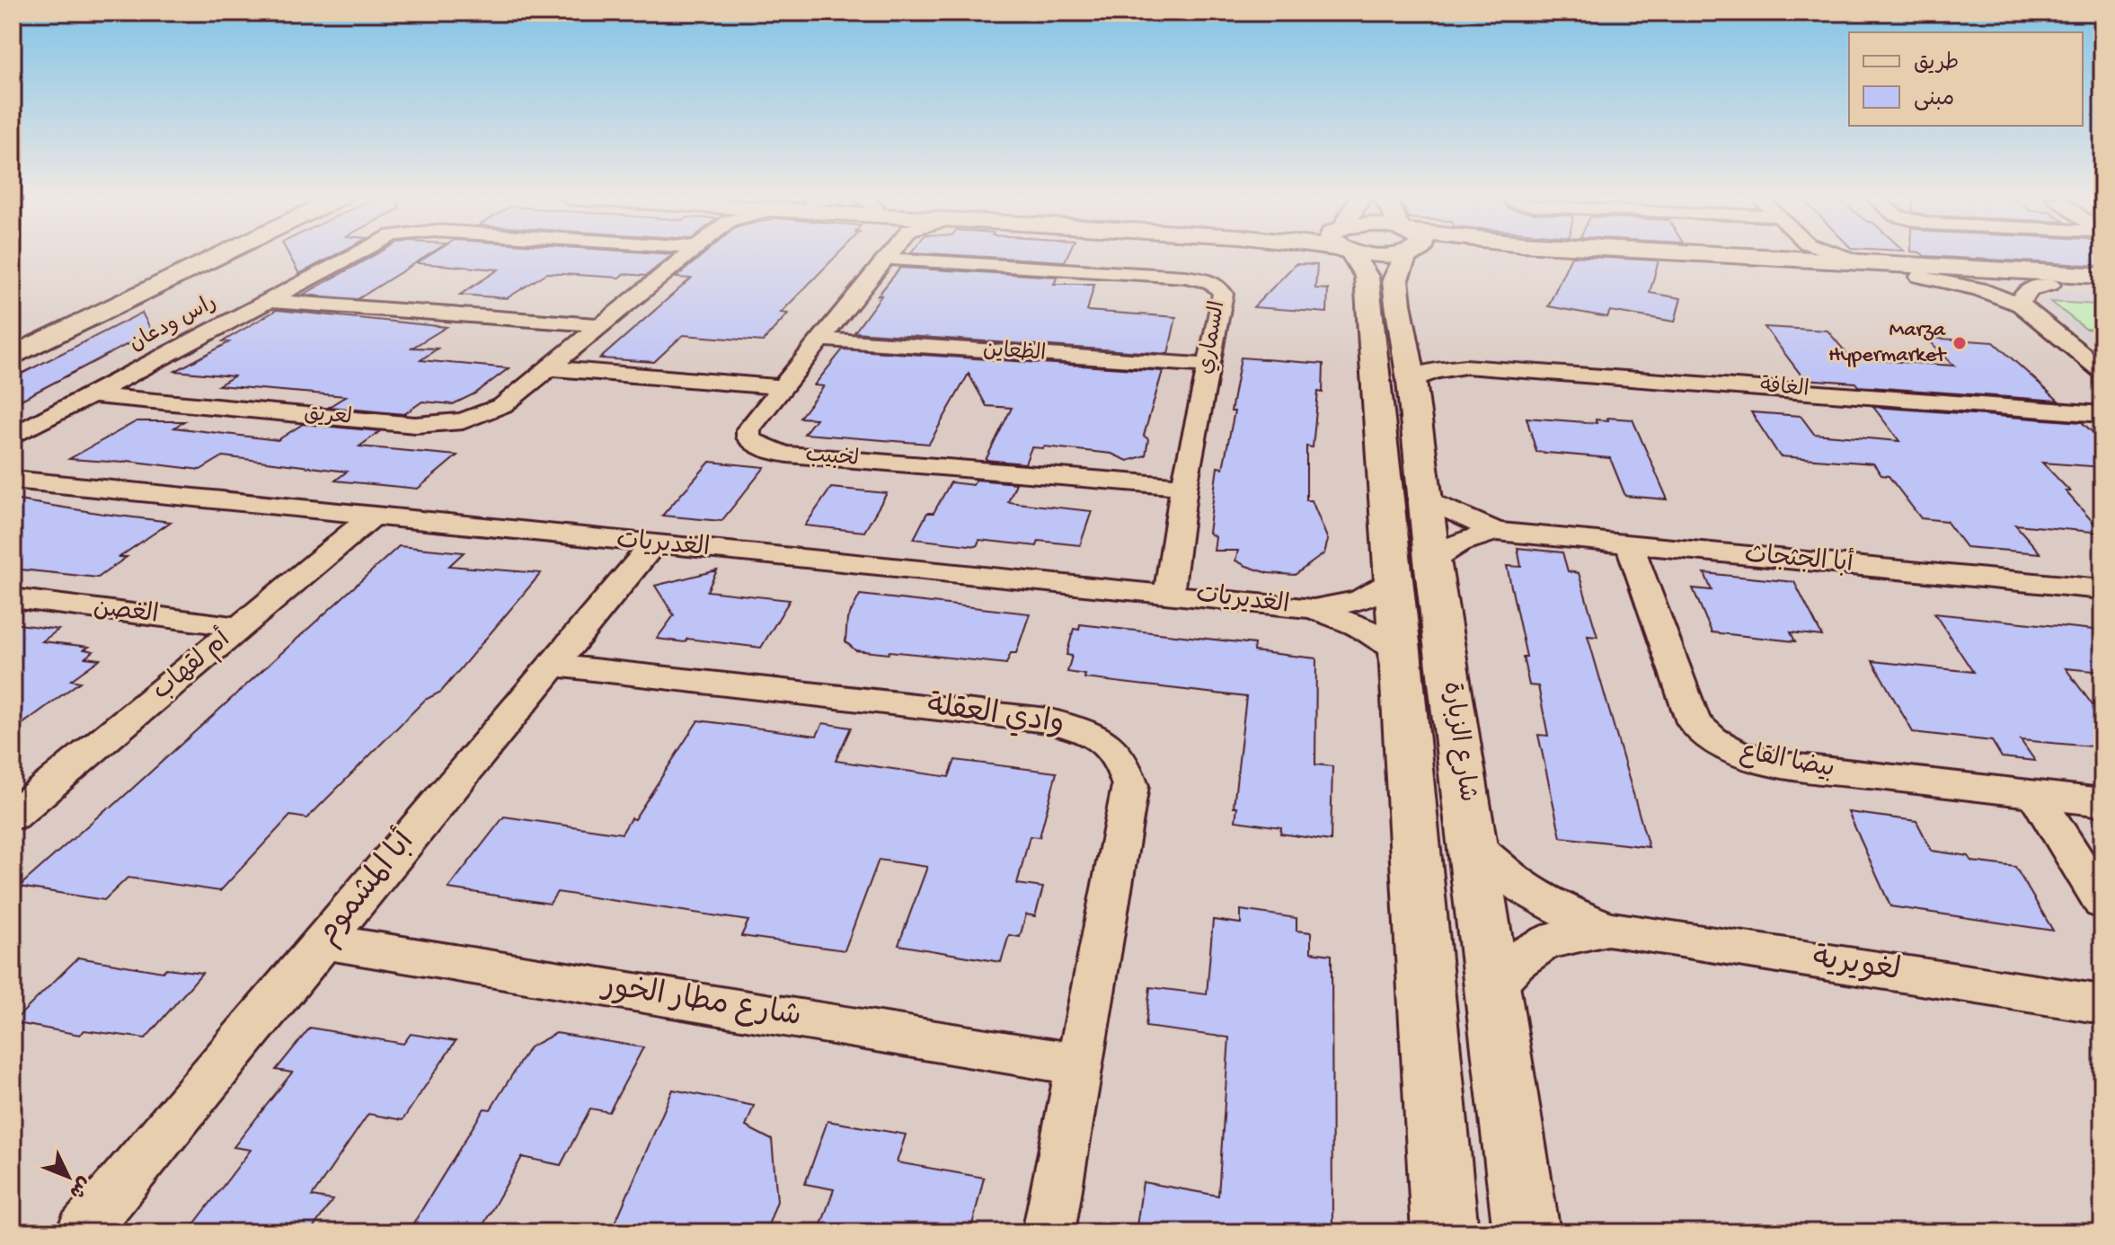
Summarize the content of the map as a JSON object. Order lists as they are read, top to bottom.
{
  "streets": {
    "main road": ["شارع الزبارة"],
    "street": [
      "راس ودعان",
      "السماري",
      "الظعاين",
      "الغافة",
      "لعريق",
      "لخبيب",
      "الغديريات",
      "أبا الجثجاث",
      "الغصن",
      "أم لقهاب",
      "وادي العقلة",
      "بيضا القاع",
      "أبا المشموم",
      "لغويرية",
      "شارع مطار الخور"
    ]
  },
  "crossings": [
    ["راس ودعان", "لعريق"],
    ["السماري", "الظعاين"],
    ["السماري", "لخبيب"],
    ["السماري", "الغديريات"],
    ["الظعاين", "لخبيب"],
    ["الغافة", "شارع الزبارة"],
    ["الغديريات", "أم لقهاب"],
    ["الغديريات", "شارع الزبارة"],
    ["الغديريات", "أبا المشموم"],
    ["أبا الجثجاث", "شارع الزبارة"],
    ["أبا الجثجاث", "بيضا القاع"],
    ["الغصن", "أم لقهاب"],
    ["وادي العقلة", "أبا المشموم"],
    ["وادي العقلة", "شارع مطار الخور"],
    ["شارع الزبارة", "لغويرية"],
    ["أبا المشموم", "شارع مطار الخور"]
  ],
  "places": ["Marza Hypermarket"],
  "legend": ["طريق", "مبنى"],
  "north": "bottom right"
}
